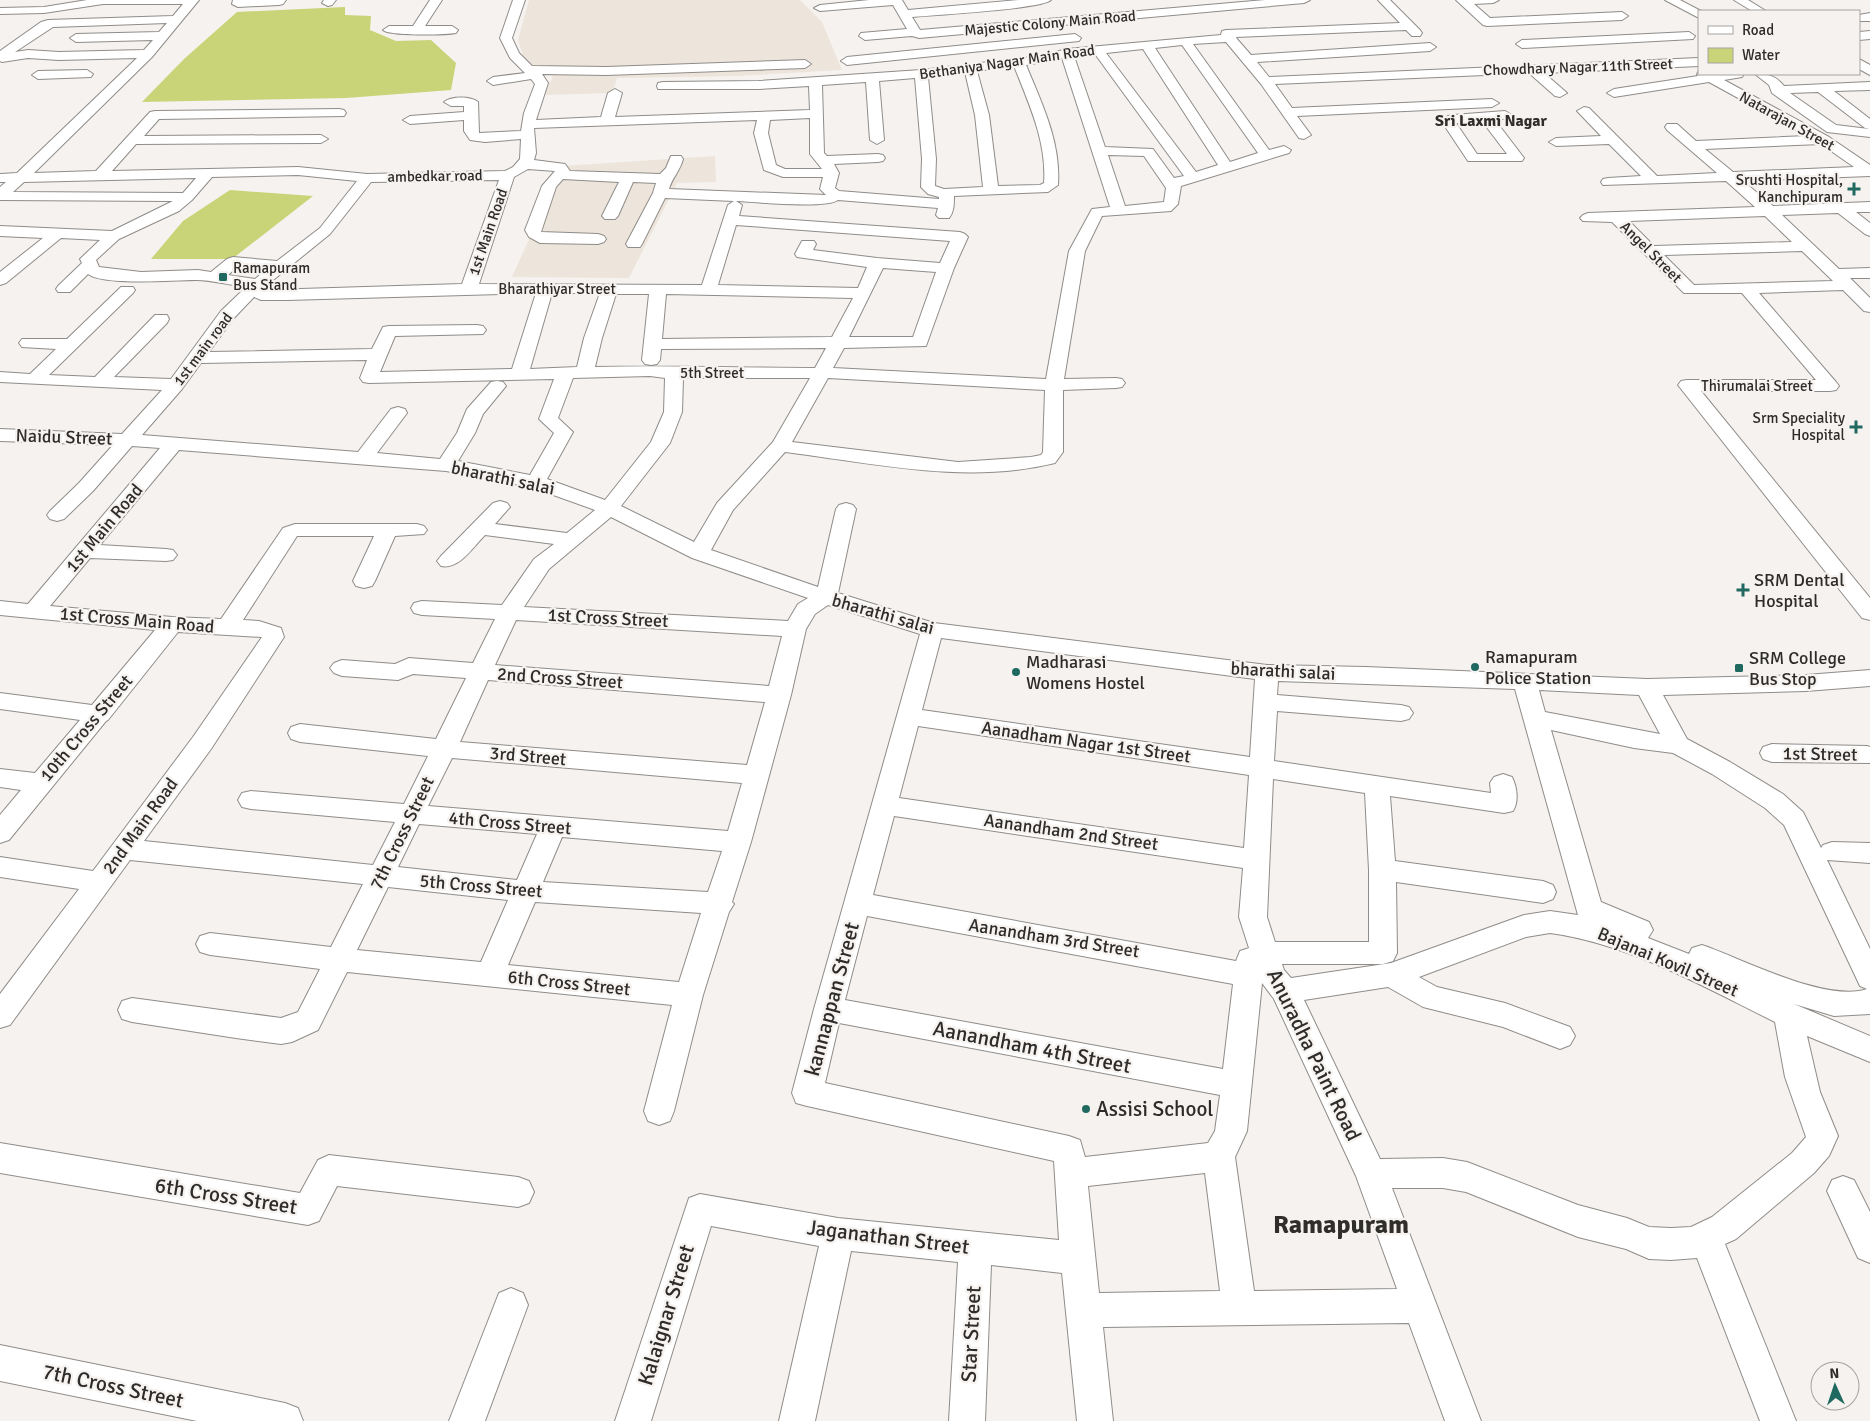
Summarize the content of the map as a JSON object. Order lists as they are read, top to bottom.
{
  "streets": {
    "street": [
      "Majestic Colony Main Road",
      "Bethaniya Nagar Main Road",
      "Chowdhary Nagar 11th Street",
      "Natarajan Street",
      "ambedkar road",
      "1st Main Road",
      "Angel Street",
      "Bharathiyar Street",
      "1st main road",
      "5th Street",
      "Thirumalai Street",
      "Naidu Street",
      "bharathi salai",
      "1st Cross Street",
      "1st Cross Main Road",
      "2nd Cross Street",
      "10th Cross Street",
      "Aanadham Nagar 1st Street",
      "1st Street",
      "3rd Street",
      "4th Cross Street",
      "2nd Main Road",
      "Aanandham 2nd Street",
      "7th Cross Street",
      "5th Cross Street",
      "Aanandham 3rd Street",
      "Bajanai Kovil Street",
      "6th Cross Street",
      "kannappan Street",
      "Aanandham 4th Street",
      "Anuradha Paint Road",
      "Jaganathan Street",
      "Kalaignar Street",
      "Star Street"
    ]
  },
  "crossings": [
    ["Chowdhary Nagar 11th Street", "Natarajan Street"],
    ["ambedkar road", "1st Main Road"],
    ["ambedkar road", "1st main road"],
    ["1st Main Road", "Bharathiyar Street"],
    ["1st Main Road", "bharathi salai"],
    ["1st Main Road", "1st Cross Main Road"],
    ["Angel Street", "Thirumalai Street"],
    ["Bharathiyar Street", "1st main road"],
    ["1st main road", "Naidu Street"],
    ["1st main road", "bharathi salai"],
    ["5th Street", "7th Cross Street"],
    ["Naidu Street", "bharathi salai"],
    ["bharathi salai", "7th Cross Street"],
    ["bharathi salai", "kannappan Street"],
    ["1st Cross Street", "7th Cross Street"],
    ["1st Cross Main Road", "10th Cross Street"],
    ["1st Cross Main Road", "2nd Main Road"],
    ["2nd Cross Street", "7th Cross Street"],
    ["Aanadham Nagar 1st Street", "kannappan Street"],
    ["3rd Street", "7th Cross Street"],
    ["4th Cross Street", "7th Cross Street"],
    ["2nd Main Road", "5th Cross Street"],
    ["Aanandham 2nd Street", "kannappan Street"],
    ["7th Cross Street", "5th Cross Street"],
    ["7th Cross Street", "6th Cross Street"],
    ["Aanandham 3rd Street", "kannappan Street"],
    ["Aanandham 3rd Street", "Anuradha Paint Road"],
    ["Bajanai Kovil Street", "Anuradha Paint Road"],
    ["kannappan Street", "Aanandham 4th Street"],
    ["kannappan Street", "Jaganathan Street"],
    ["Jaganathan Street", "Kalaignar Street"],
    ["Jaganathan Street", "Star Street"]
  ],
  "districts": ["Sri Laxmi Nagar", "Ramapuram"],
  "places": {
    "health": ["Srushti Hospital, Kanchipuram", "Srm Speciality Hospital", "SRM Dental Hospital"],
    "transit": ["Ramapuram Bus Stand", "SRM College Bus Stop"],
    "other": ["Ramapuram Police Station", "Madharasi Womens Hostel", "Assisi School"]
  },
  "legend": ["Road", "Water"],
  "north": "top"
}
